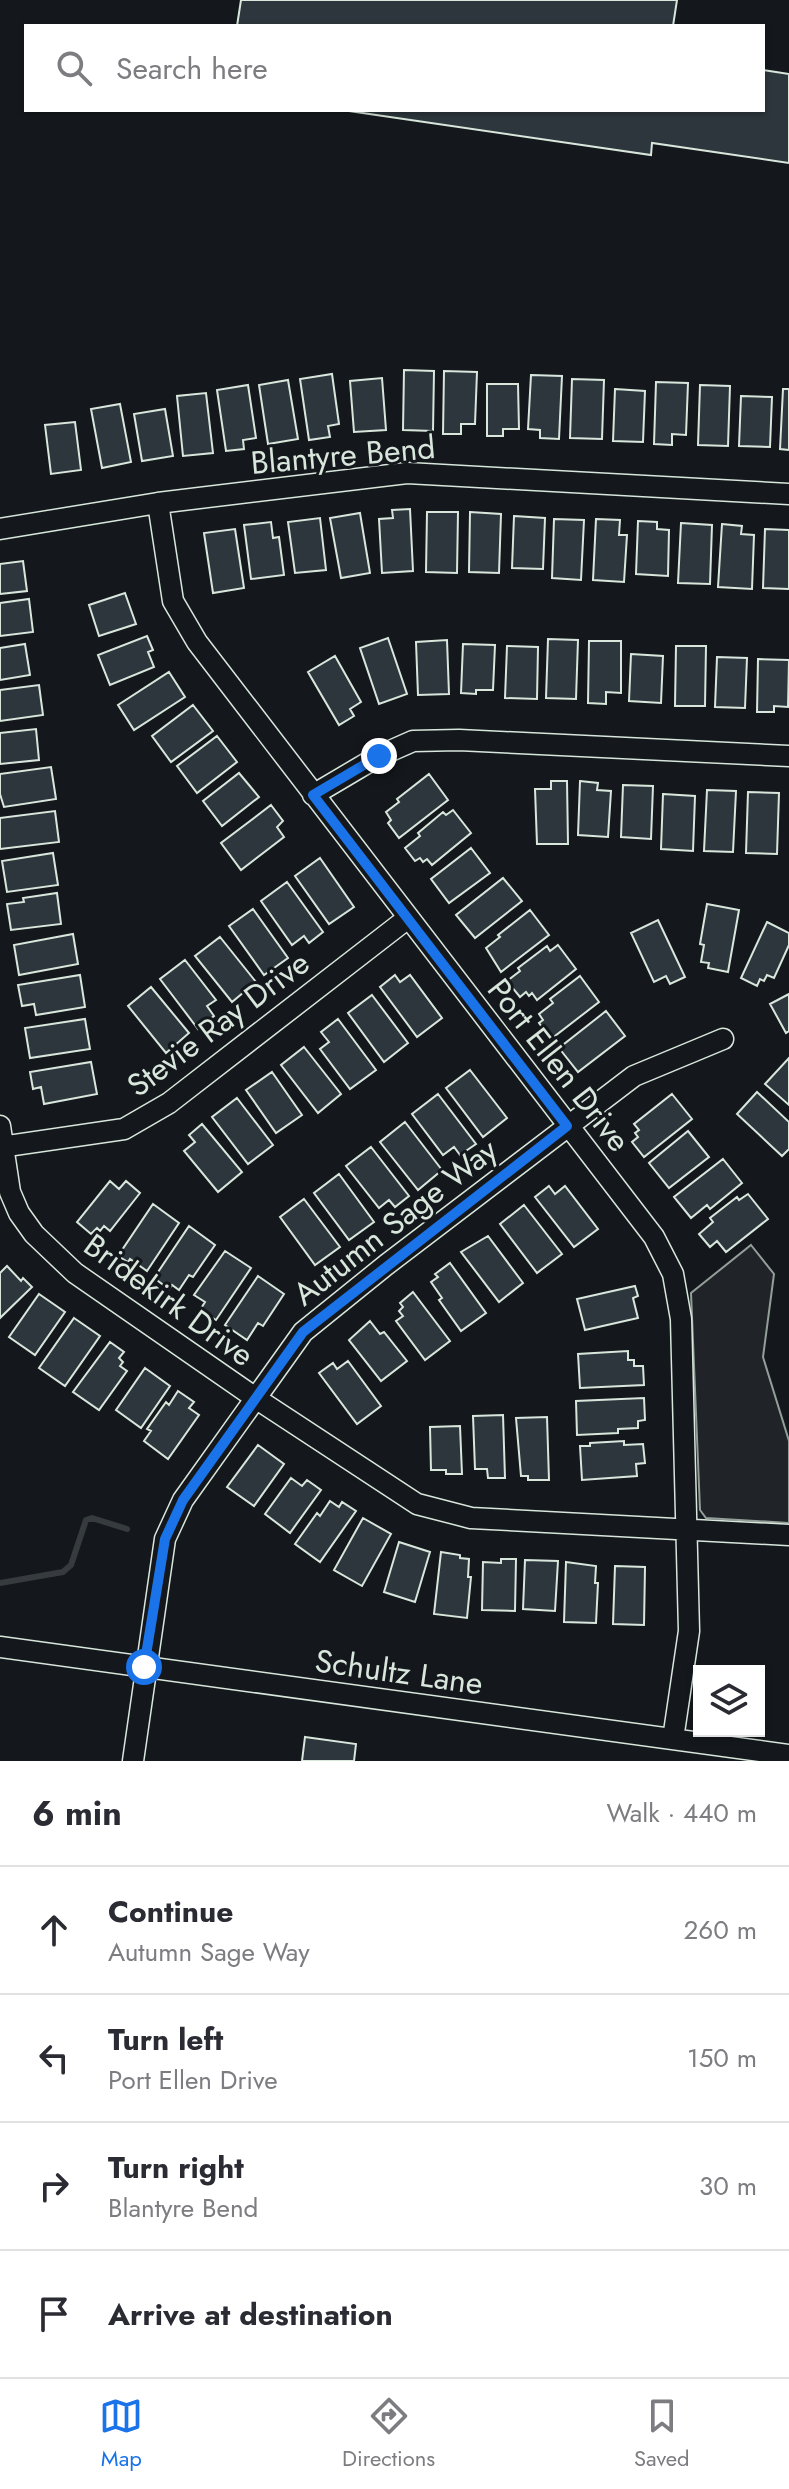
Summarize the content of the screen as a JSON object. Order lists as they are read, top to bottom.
{
  "streets": {
    "street": [
      "Blantyre Bend",
      "Stevie Ray Drive",
      "Port Ellen Drive",
      "Autumn Sage Way",
      "Bridekirk Drive",
      "Schultz Lane"
    ]
  },
  "crossings": [
    ["Blantyre Bend", "Port Ellen Drive"],
    ["Stevie Ray Drive", "Port Ellen Drive"],
    ["Stevie Ray Drive", "Bridekirk Drive"],
    ["Port Ellen Drive", "Autumn Sage Way"],
    ["Port Ellen Drive", "Bridekirk Drive"],
    ["Port Ellen Drive", "Schultz Lane"],
    ["Autumn Sage Way", "Bridekirk Drive"],
    ["Autumn Sage Way", "Schultz Lane"]
  ],
  "page": {
    "search": "Search here",
    "heading": ["6 min", "Walk · 440 m"],
    "list": [
      ["Continue", "Autumn Sage Way", "260 m"],
      ["Turn left", "Port Ellen Drive", "150 m"],
      ["Turn right", "Blantyre Bend", "30 m"],
      "Arrive at destination"
    ],
    "nav": ["Map", "Directions", "Saved"]
  }
}
